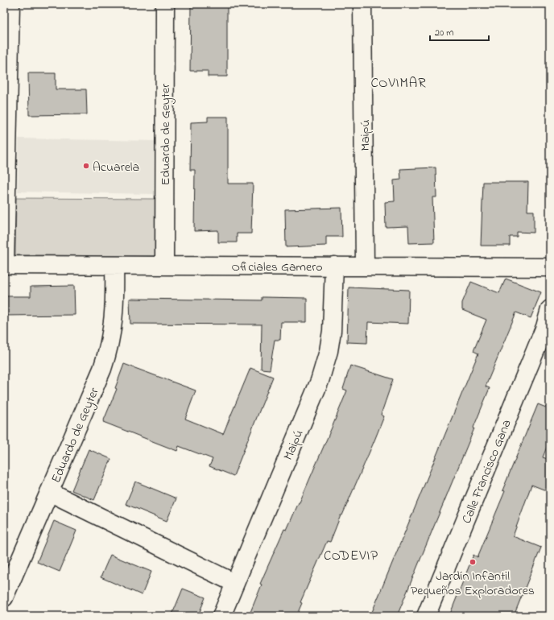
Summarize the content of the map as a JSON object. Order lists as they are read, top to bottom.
{
  "streets": {
    "street": [
      "Eduardo de Geyter",
      "Maipú",
      "Oficiales Gamero",
      "Calle Francisco Gana"
    ]
  },
  "crossings": [
    ["Eduardo de Geyter", "Oficiales Gamero"],
    ["Maipú", "Oficiales Gamero"]
  ],
  "districts": ["COVIMAR", "CODEVIP"],
  "places": ["Acuarela", "Jardín Infantil Pequeños Exploradores"],
  "scale_bar": "20 m"
}
